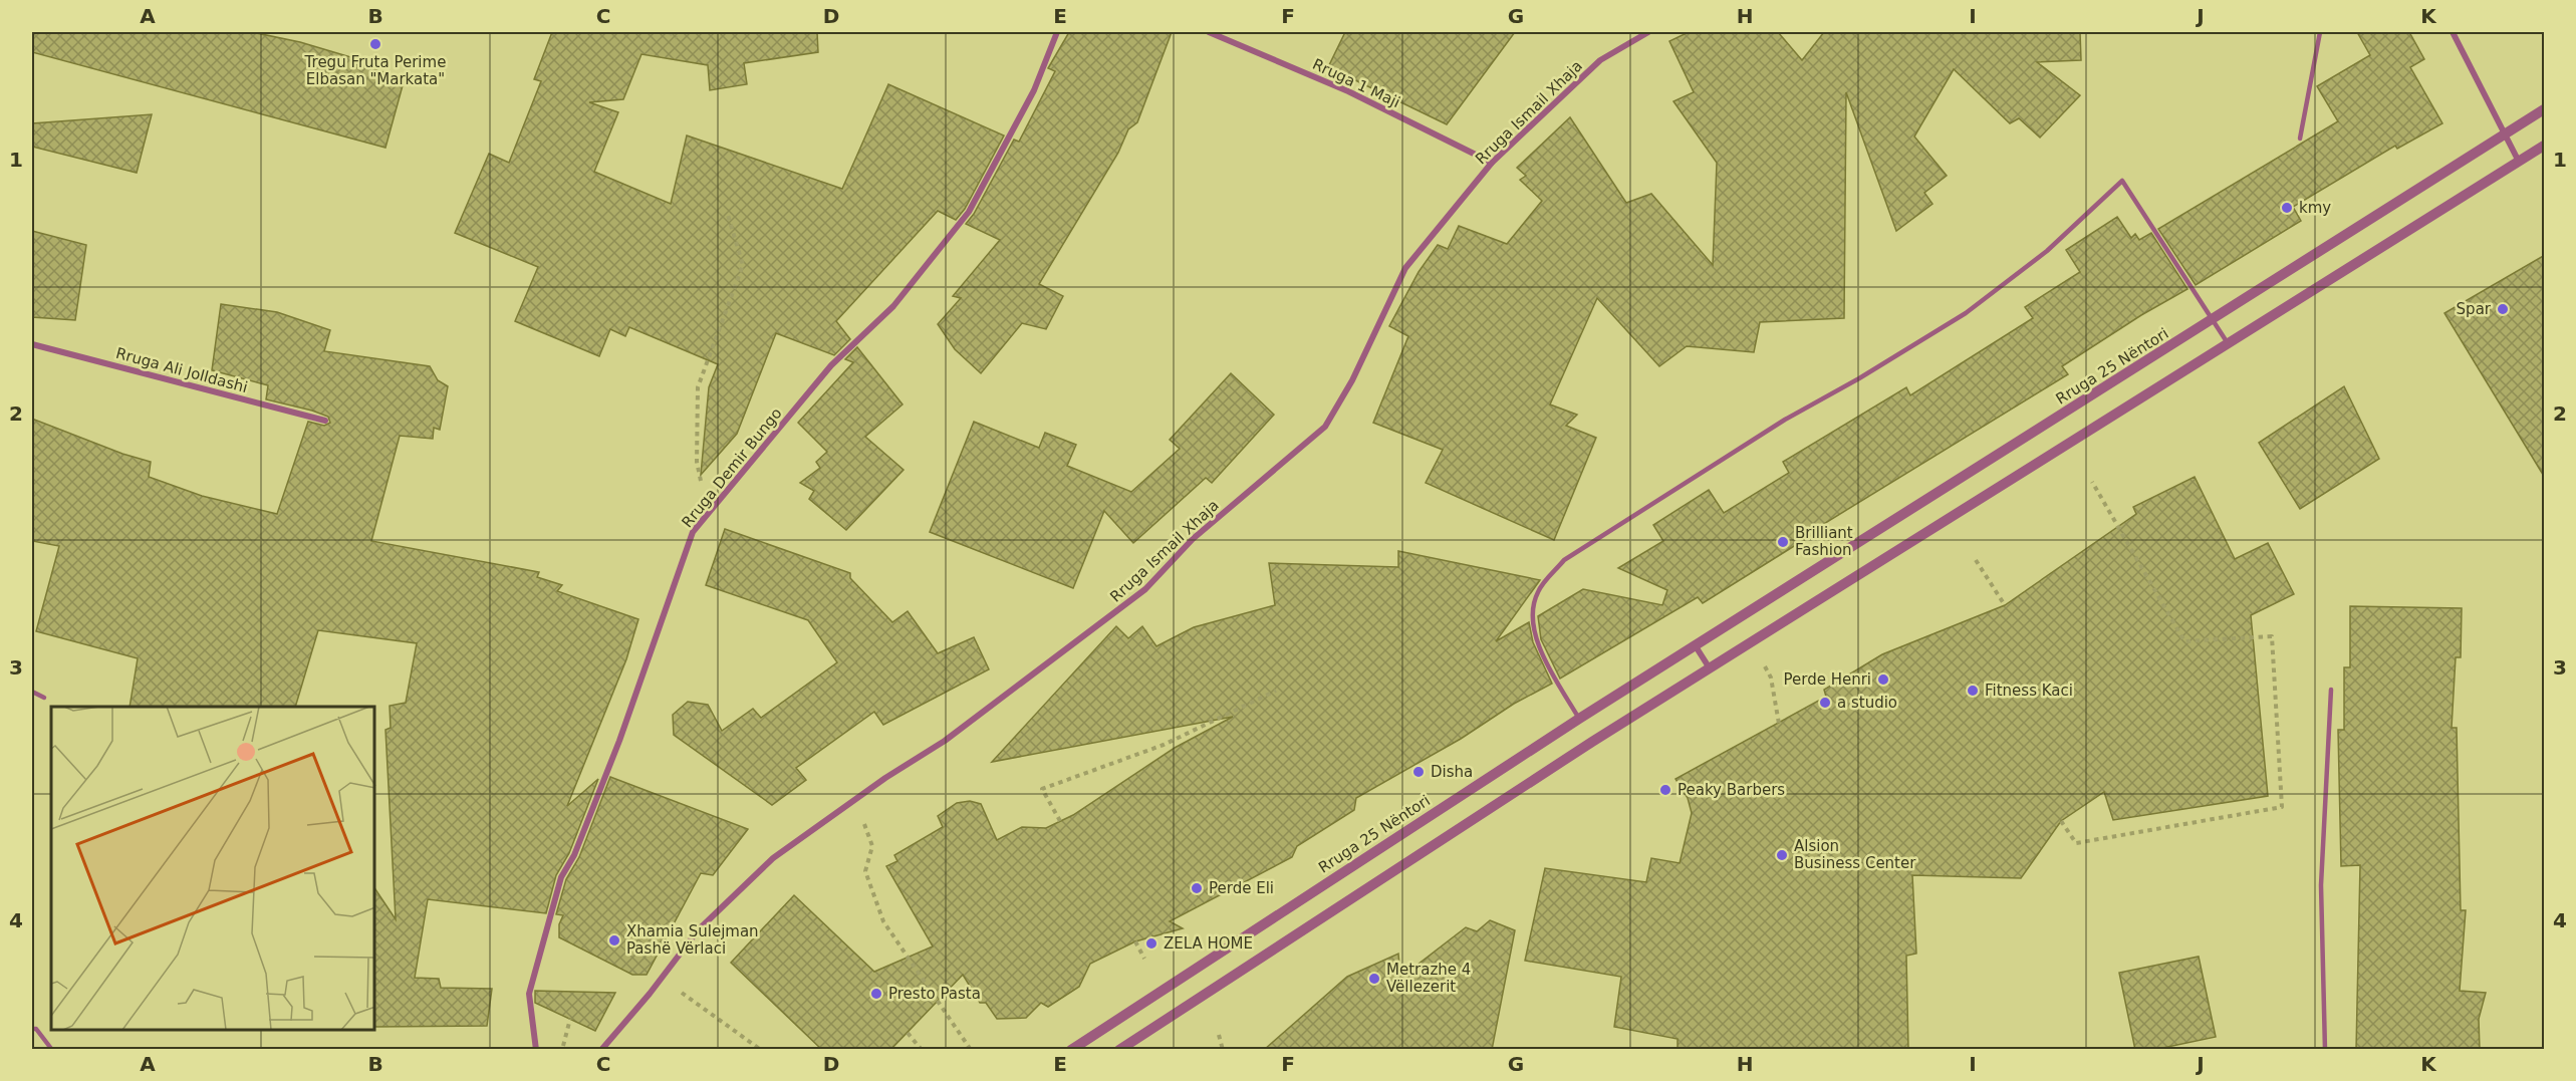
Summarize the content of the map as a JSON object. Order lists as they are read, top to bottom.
{
  "streets": {
    "street": [
      "Rruga 1 Maji",
      "Rruga Ismail Xhaja",
      "Rruga 25 Nëntori",
      "Rruga Ali Jolldashi",
      "Rruga Demir Bungo"
    ]
  },
  "crossings": [
    ["Rruga 1 Maji", "Rruga Ismail Xhaja"]
  ],
  "places": [
    "Tregu Fruta Perime Elbasan \"Markata\"",
    "kmy",
    "Spar",
    "Brilliant Fashion",
    "Perde Henri",
    "Fitness Kaci",
    "a studio",
    "Disha",
    "Peaky Barbers",
    "Alsion Business Center",
    "Perde Eli",
    "Xhamia Sulejman Pashë Vërlaci",
    "ZELA HOME",
    "Metrazhe 4 Vëllezerit",
    "Presto Pasta"
  ],
  "grid": {
    "columns": [
      "A",
      "B",
      "C",
      "D",
      "E",
      "F",
      "G",
      "H",
      "I",
      "J",
      "K"
    ],
    "rows": [
      "1",
      "2",
      "3",
      "4"
    ]
  }
}
